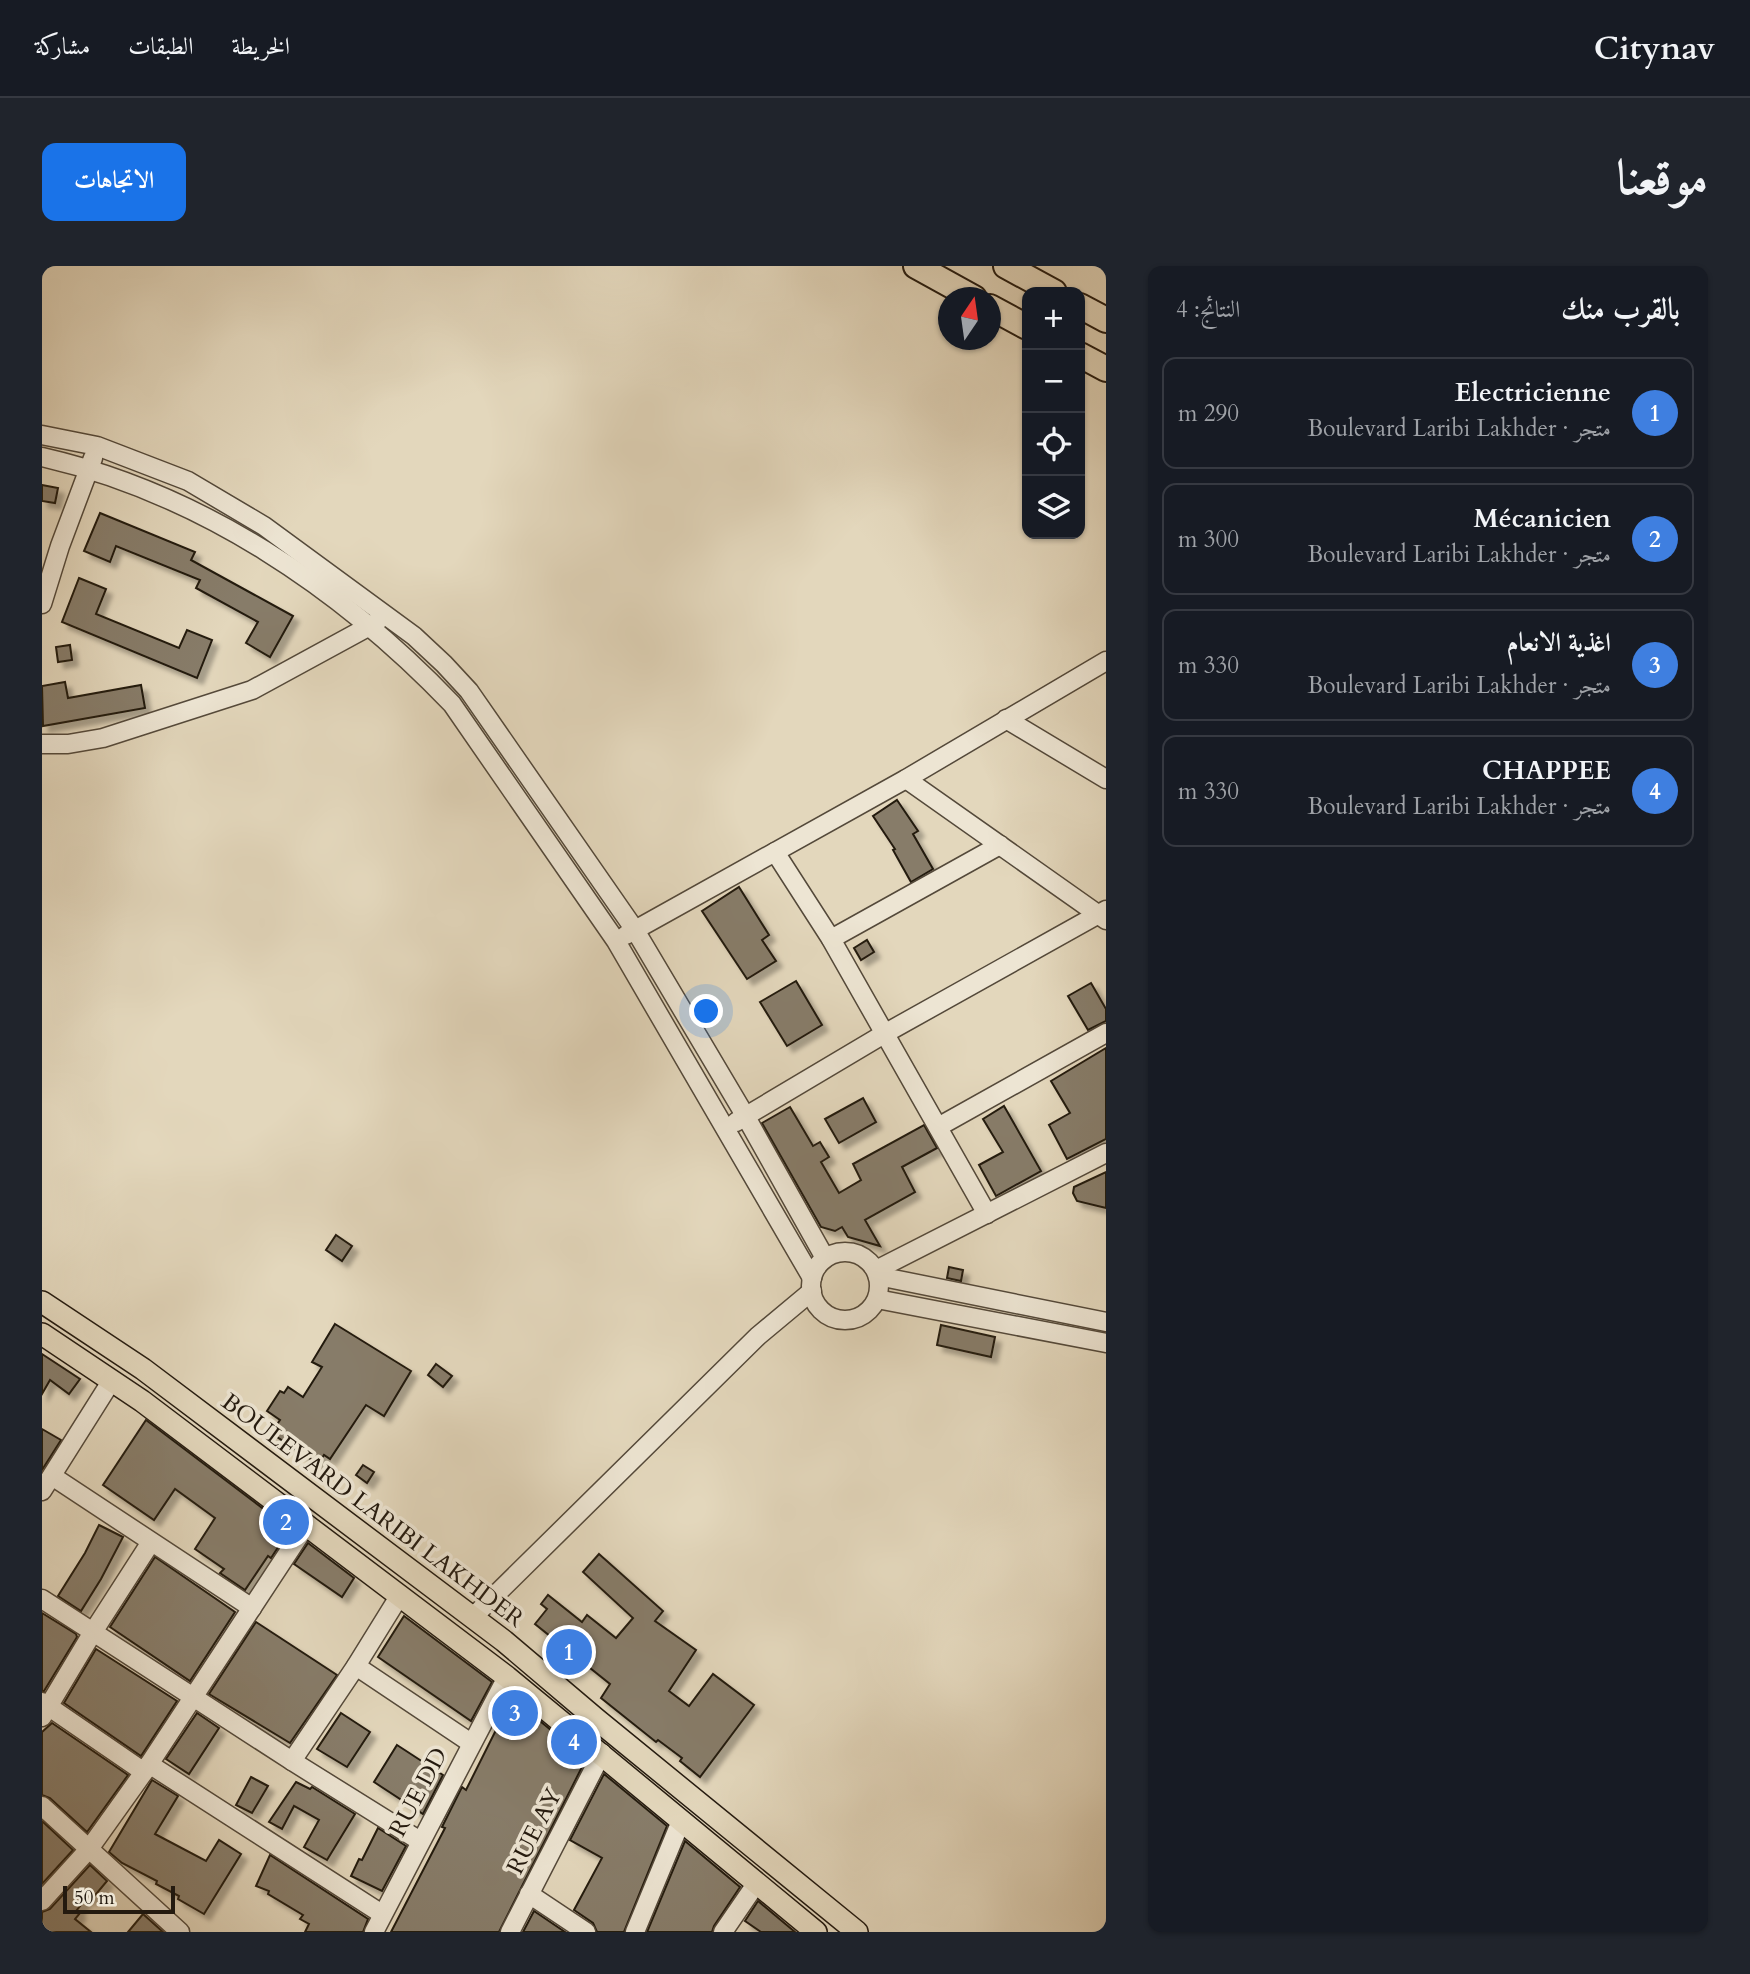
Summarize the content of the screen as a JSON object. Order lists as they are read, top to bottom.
{
  "streets": {
    "main road": ["BOULEVARD LARIBI LAKHDER"],
    "street": ["RUE DD", "RUE AY"]
  },
  "scale_bar": "50 m",
  "north": "top",
  "page": {
    "header": "Citynav",
    "nav": ["الخريطة", "الطبقات", "مشاركة"],
    "title": "موقعنا",
    "buttons": "الاتجاهات",
    "heading": ["بالقرب منك", "النتائج: 4"],
    "map_buttons": ["+", "−"],
    "list": [
      {
        "mark": "1",
        "name": "Electricienne",
        "note": "متجر · Boulevard Laribi Lakhder",
        "value": "290 m"
      },
      {
        "mark": "2",
        "name": "Mécanicien",
        "note": "متجر · Boulevard Laribi Lakhder",
        "value": "300 m"
      },
      {
        "mark": "3",
        "name": "اغذية الانعام",
        "note": "متجر · Boulevard Laribi Lakhder",
        "value": "330 m"
      },
      {
        "mark": "4",
        "name": "CHAPPEE",
        "note": "متجر · Boulevard Laribi Lakhder",
        "value": "330 m"
      }
    ],
    "pins": [
      "2",
      "1",
      "3",
      "4"
    ],
    "scale": "50 m"
  }
}
